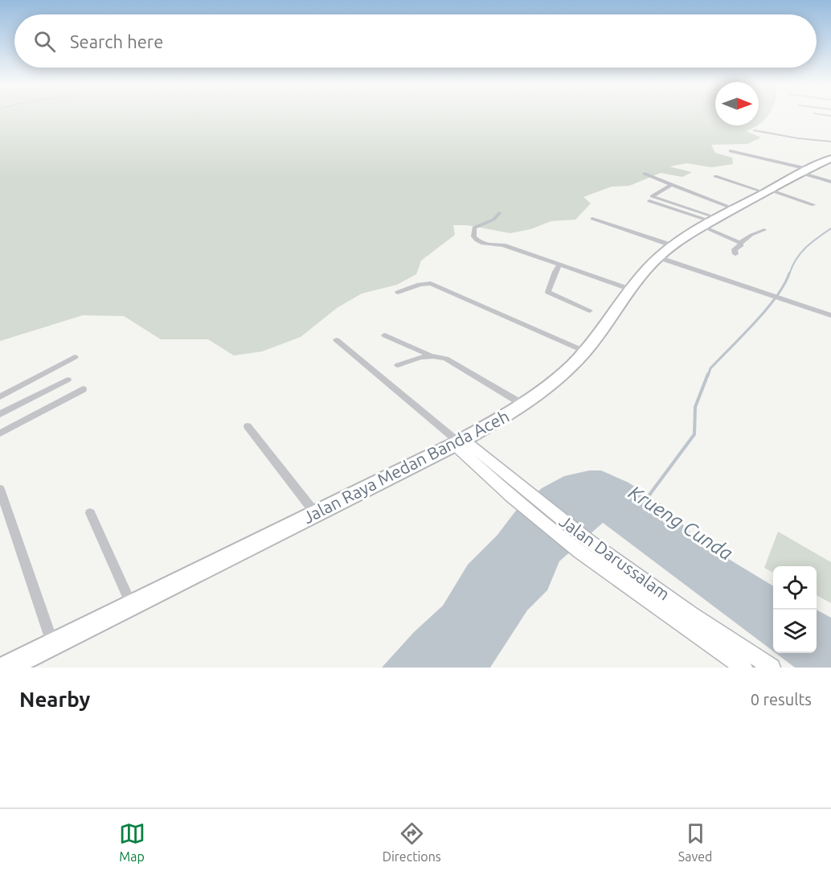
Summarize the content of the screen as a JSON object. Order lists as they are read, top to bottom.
{
  "streets": {
    "highway": ["Jalan Raya Medan Banda Aceh"],
    "street": ["Jalan Darussalam"]
  },
  "crossings": [
    ["Jalan Raya Medan Banda Aceh", "Jalan Darussalam"]
  ],
  "water": ["Krueng Cunda"],
  "north": "right",
  "page": {
    "search": "Search here",
    "heading": ["Nearby", "0 results"],
    "nav": ["Map", "Directions", "Saved"]
  }
}
